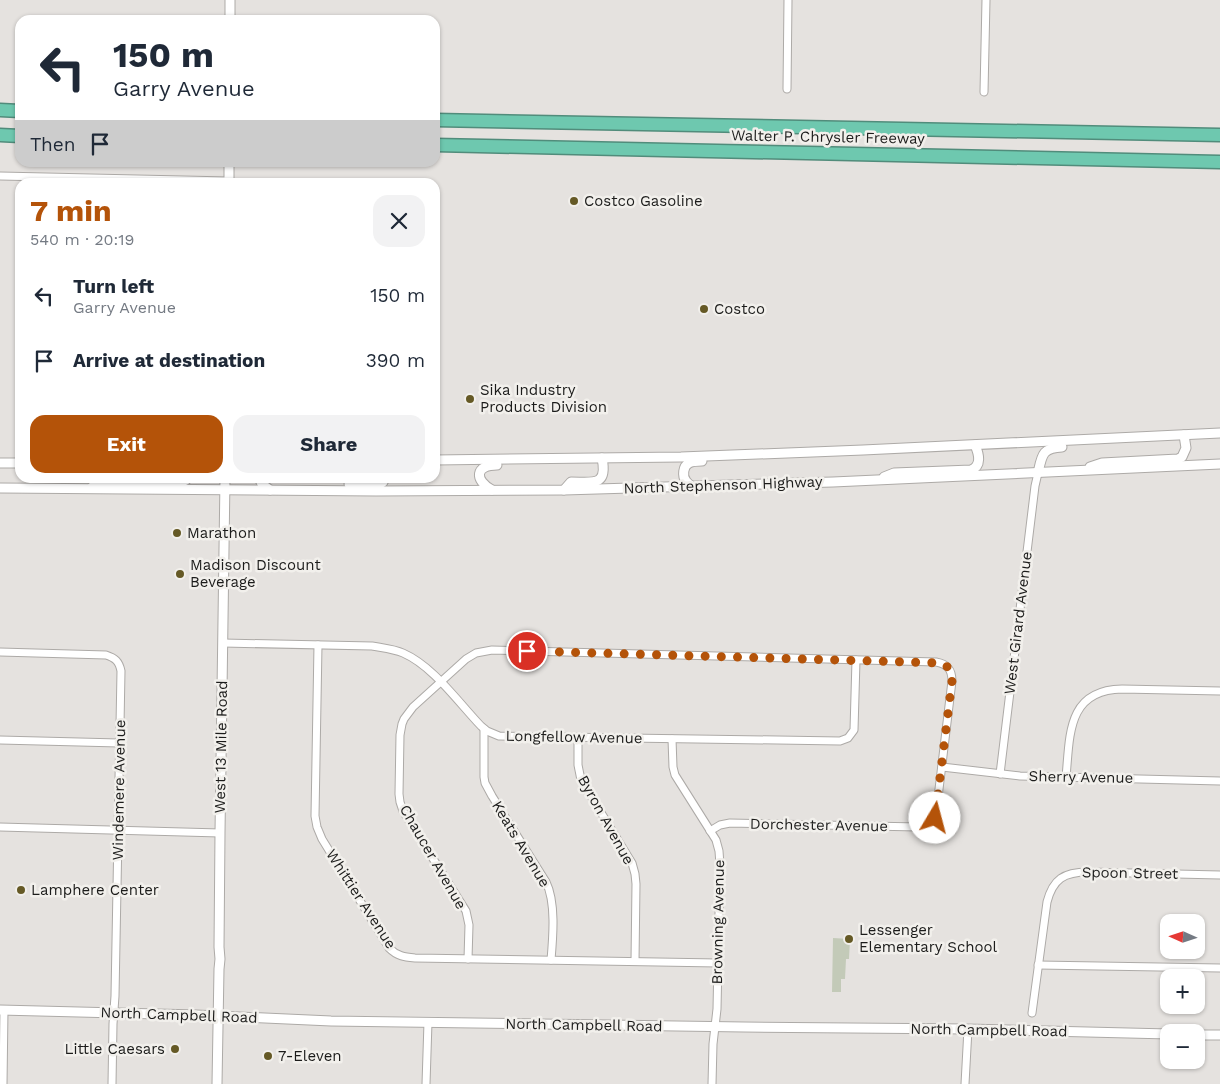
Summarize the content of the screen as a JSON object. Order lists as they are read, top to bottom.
{
  "streets": {
    "highway": ["Walter P. Chrysler Freeway"],
    "main road": ["North Stephenson Highway", "West 13 Mile Road", "North Campbell Road"],
    "street": [
      "West Girard Avenue",
      "Longfellow Avenue",
      "Sherry Avenue",
      "Windemere Avenue",
      "Byron Avenue",
      "Dorchester Avenue",
      "Keats Avenue",
      "Chaucer Avenue",
      "Spoon Street",
      "Whittier Avenue",
      "Browning Avenue"
    ]
  },
  "crossings": [
    ["North Stephenson Highway", "West Girard Avenue"],
    ["North Stephenson Highway", "West 13 Mile Road"],
    ["West Girard Avenue", "Sherry Avenue"],
    ["Longfellow Avenue", "West 13 Mile Road"],
    ["Longfellow Avenue", "Byron Avenue"],
    ["Longfellow Avenue", "Keats Avenue"],
    ["Longfellow Avenue", "Chaucer Avenue"],
    ["Longfellow Avenue", "Whittier Avenue"],
    ["Longfellow Avenue", "Browning Avenue"],
    ["West 13 Mile Road", "North Campbell Road"],
    ["Sherry Avenue", "Dorchester Avenue"],
    ["Sherry Avenue", "Chaucer Avenue"],
    ["Windemere Avenue", "North Campbell Road"],
    ["Byron Avenue", "Whittier Avenue"],
    ["Dorchester Avenue", "Chaucer Avenue"],
    ["Dorchester Avenue", "Browning Avenue"],
    ["Keats Avenue", "Whittier Avenue"],
    ["Chaucer Avenue", "Whittier Avenue"],
    ["Whittier Avenue", "Browning Avenue"],
    ["Browning Avenue", "North Campbell Road"]
  ],
  "places": [
    "Costco Gasoline",
    "Costco",
    "Sika Industry Products Division",
    "Marathon",
    "Madison Discount Beverage",
    "Lamphere Center",
    "Lessenger Elementary School",
    "Little Caesars",
    "7-Eleven"
  ],
  "north": "left",
  "page": {
    "turn": ["150 m", "Garry Avenue"],
    "then": "Then",
    "heading": ["7 min", "540 m · 20:19"],
    "list": [
      {
        "name": "Turn left",
        "note": "Garry Avenue",
        "value": "150 m"
      },
      {
        "name": "Arrive at destination",
        "value": "390 m"
      }
    ],
    "buttons": ["Exit", "Share"],
    "map_buttons": ["+", "−"]
  }
}
